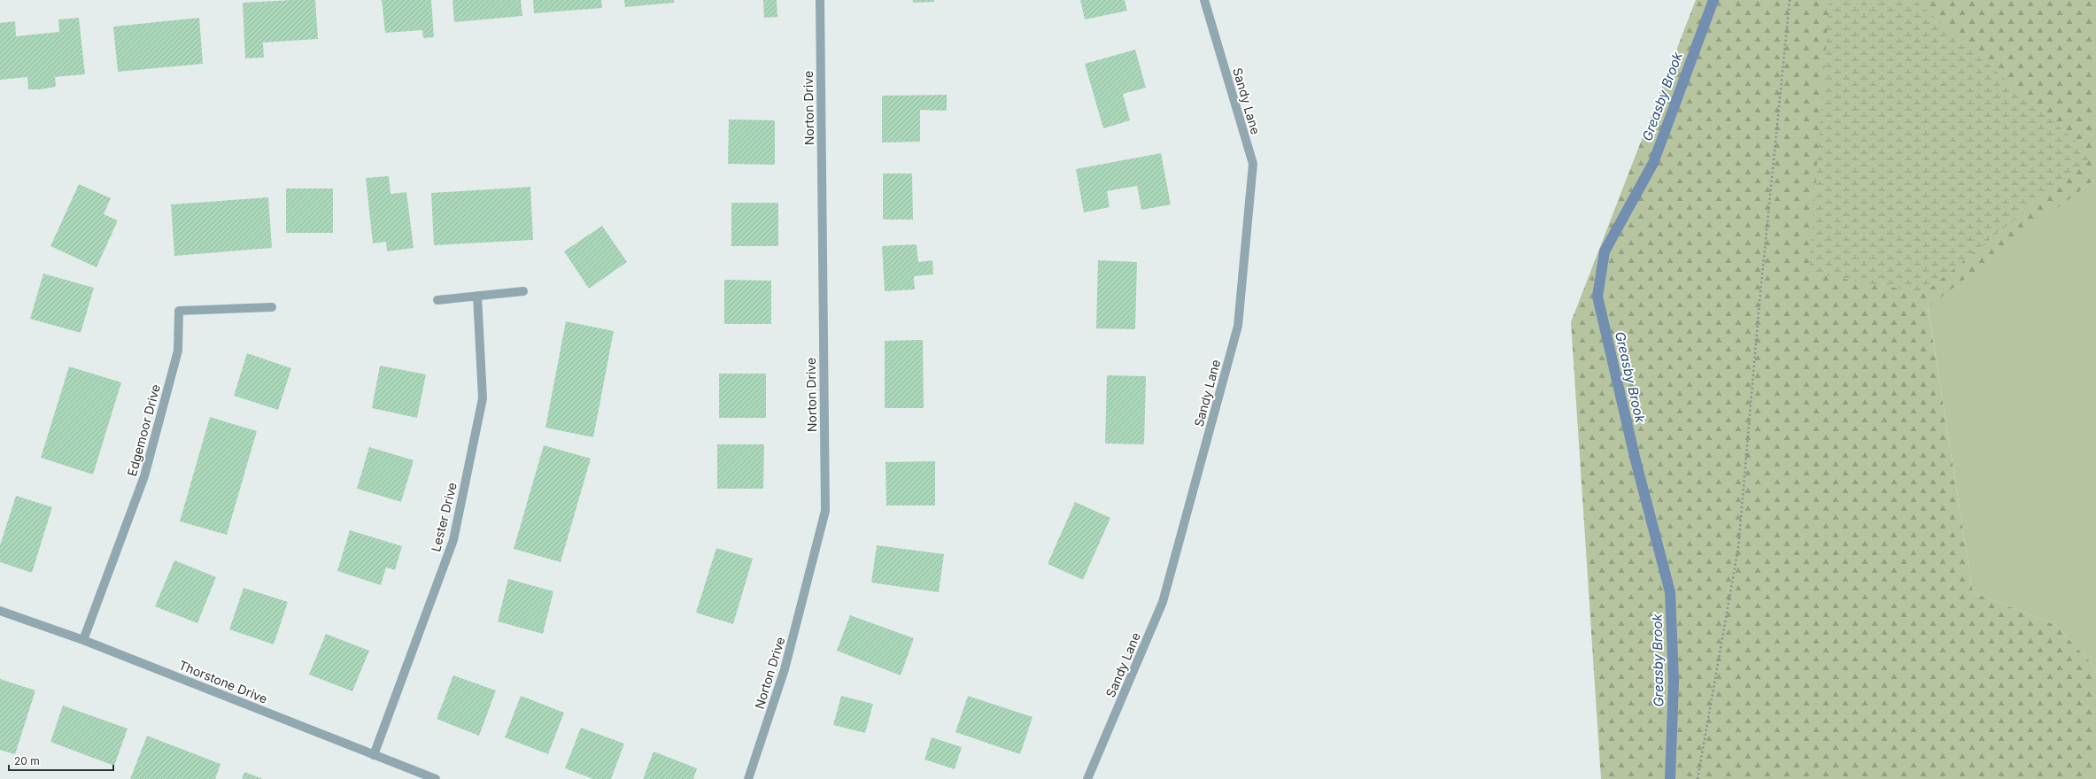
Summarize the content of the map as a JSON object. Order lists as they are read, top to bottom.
{
  "streets": {
    "street": [
      "Sandy Lane",
      "Norton Drive",
      "Edgemoor Drive",
      "Lester Drive",
      "Thorstone Drive"
    ]
  },
  "crossings": [
    ["Edgemoor Drive", "Thorstone Drive"],
    ["Lester Drive", "Thorstone Drive"]
  ],
  "water": ["Greasby Brook"],
  "scale_bar": "20 m"
}
